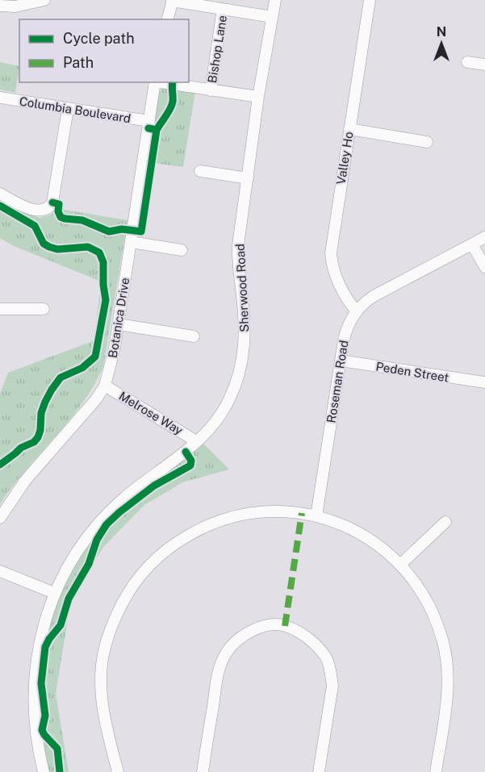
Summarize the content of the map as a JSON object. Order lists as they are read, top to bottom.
{
  "streets": {
    "street": [
      "Bishop Lane",
      "Columbia Boulevard",
      "Valley Ho",
      "Sherwood Road",
      "Botanica Drive",
      "Peden Street",
      "Roseman Road",
      "Melrose Way"
    ]
  },
  "crossings": [
    ["Columbia Boulevard", "Botanica Drive"],
    ["Valley Ho", "Roseman Road"],
    ["Sherwood Road", "Melrose Way"],
    ["Botanica Drive", "Melrose Way"],
    ["Peden Street", "Roseman Road"]
  ],
  "legend": ["Cycle path", "Path"],
  "north": "top"
}
